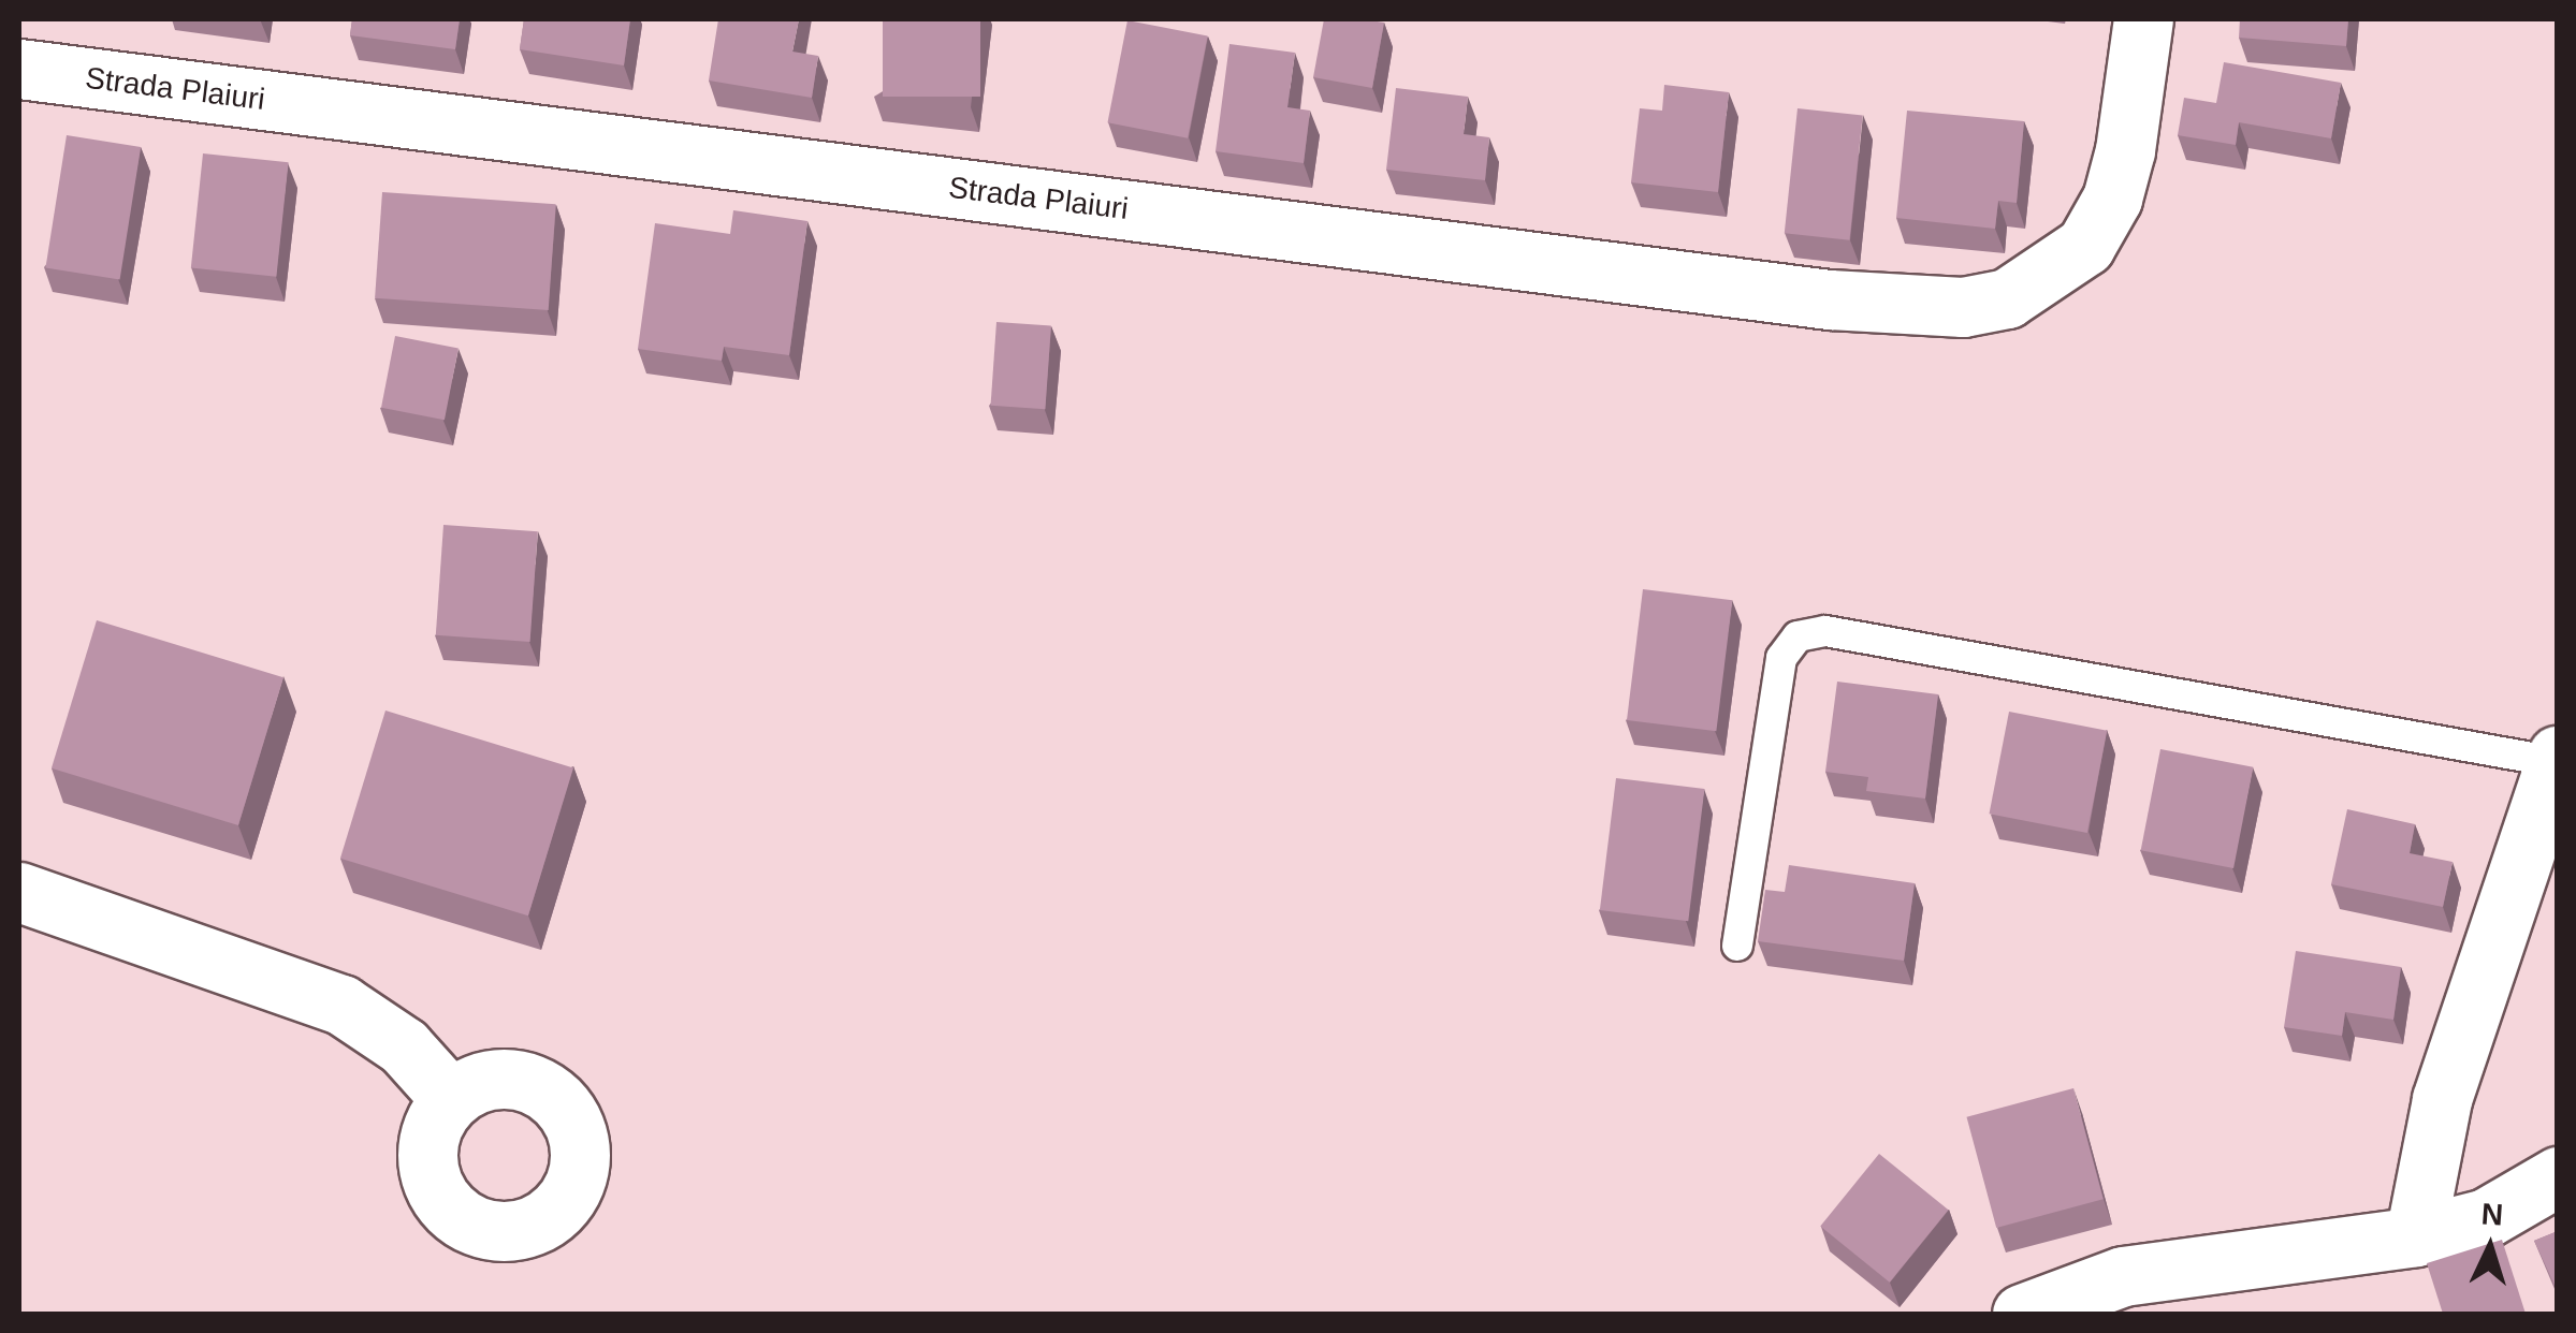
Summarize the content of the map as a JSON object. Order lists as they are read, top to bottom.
{
  "streets": {
    "street": ["Strada Plaiuri"]
  },
  "north": "top"
}
